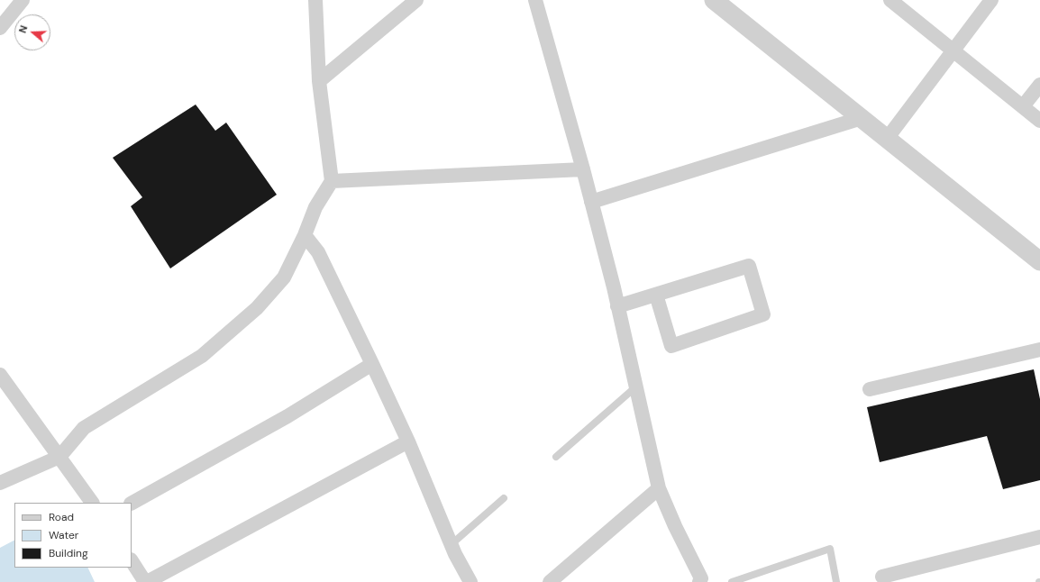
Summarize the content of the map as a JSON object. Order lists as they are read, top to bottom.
{
  "legend": ["Road", "Water", "Building"],
  "north": "left"
}
